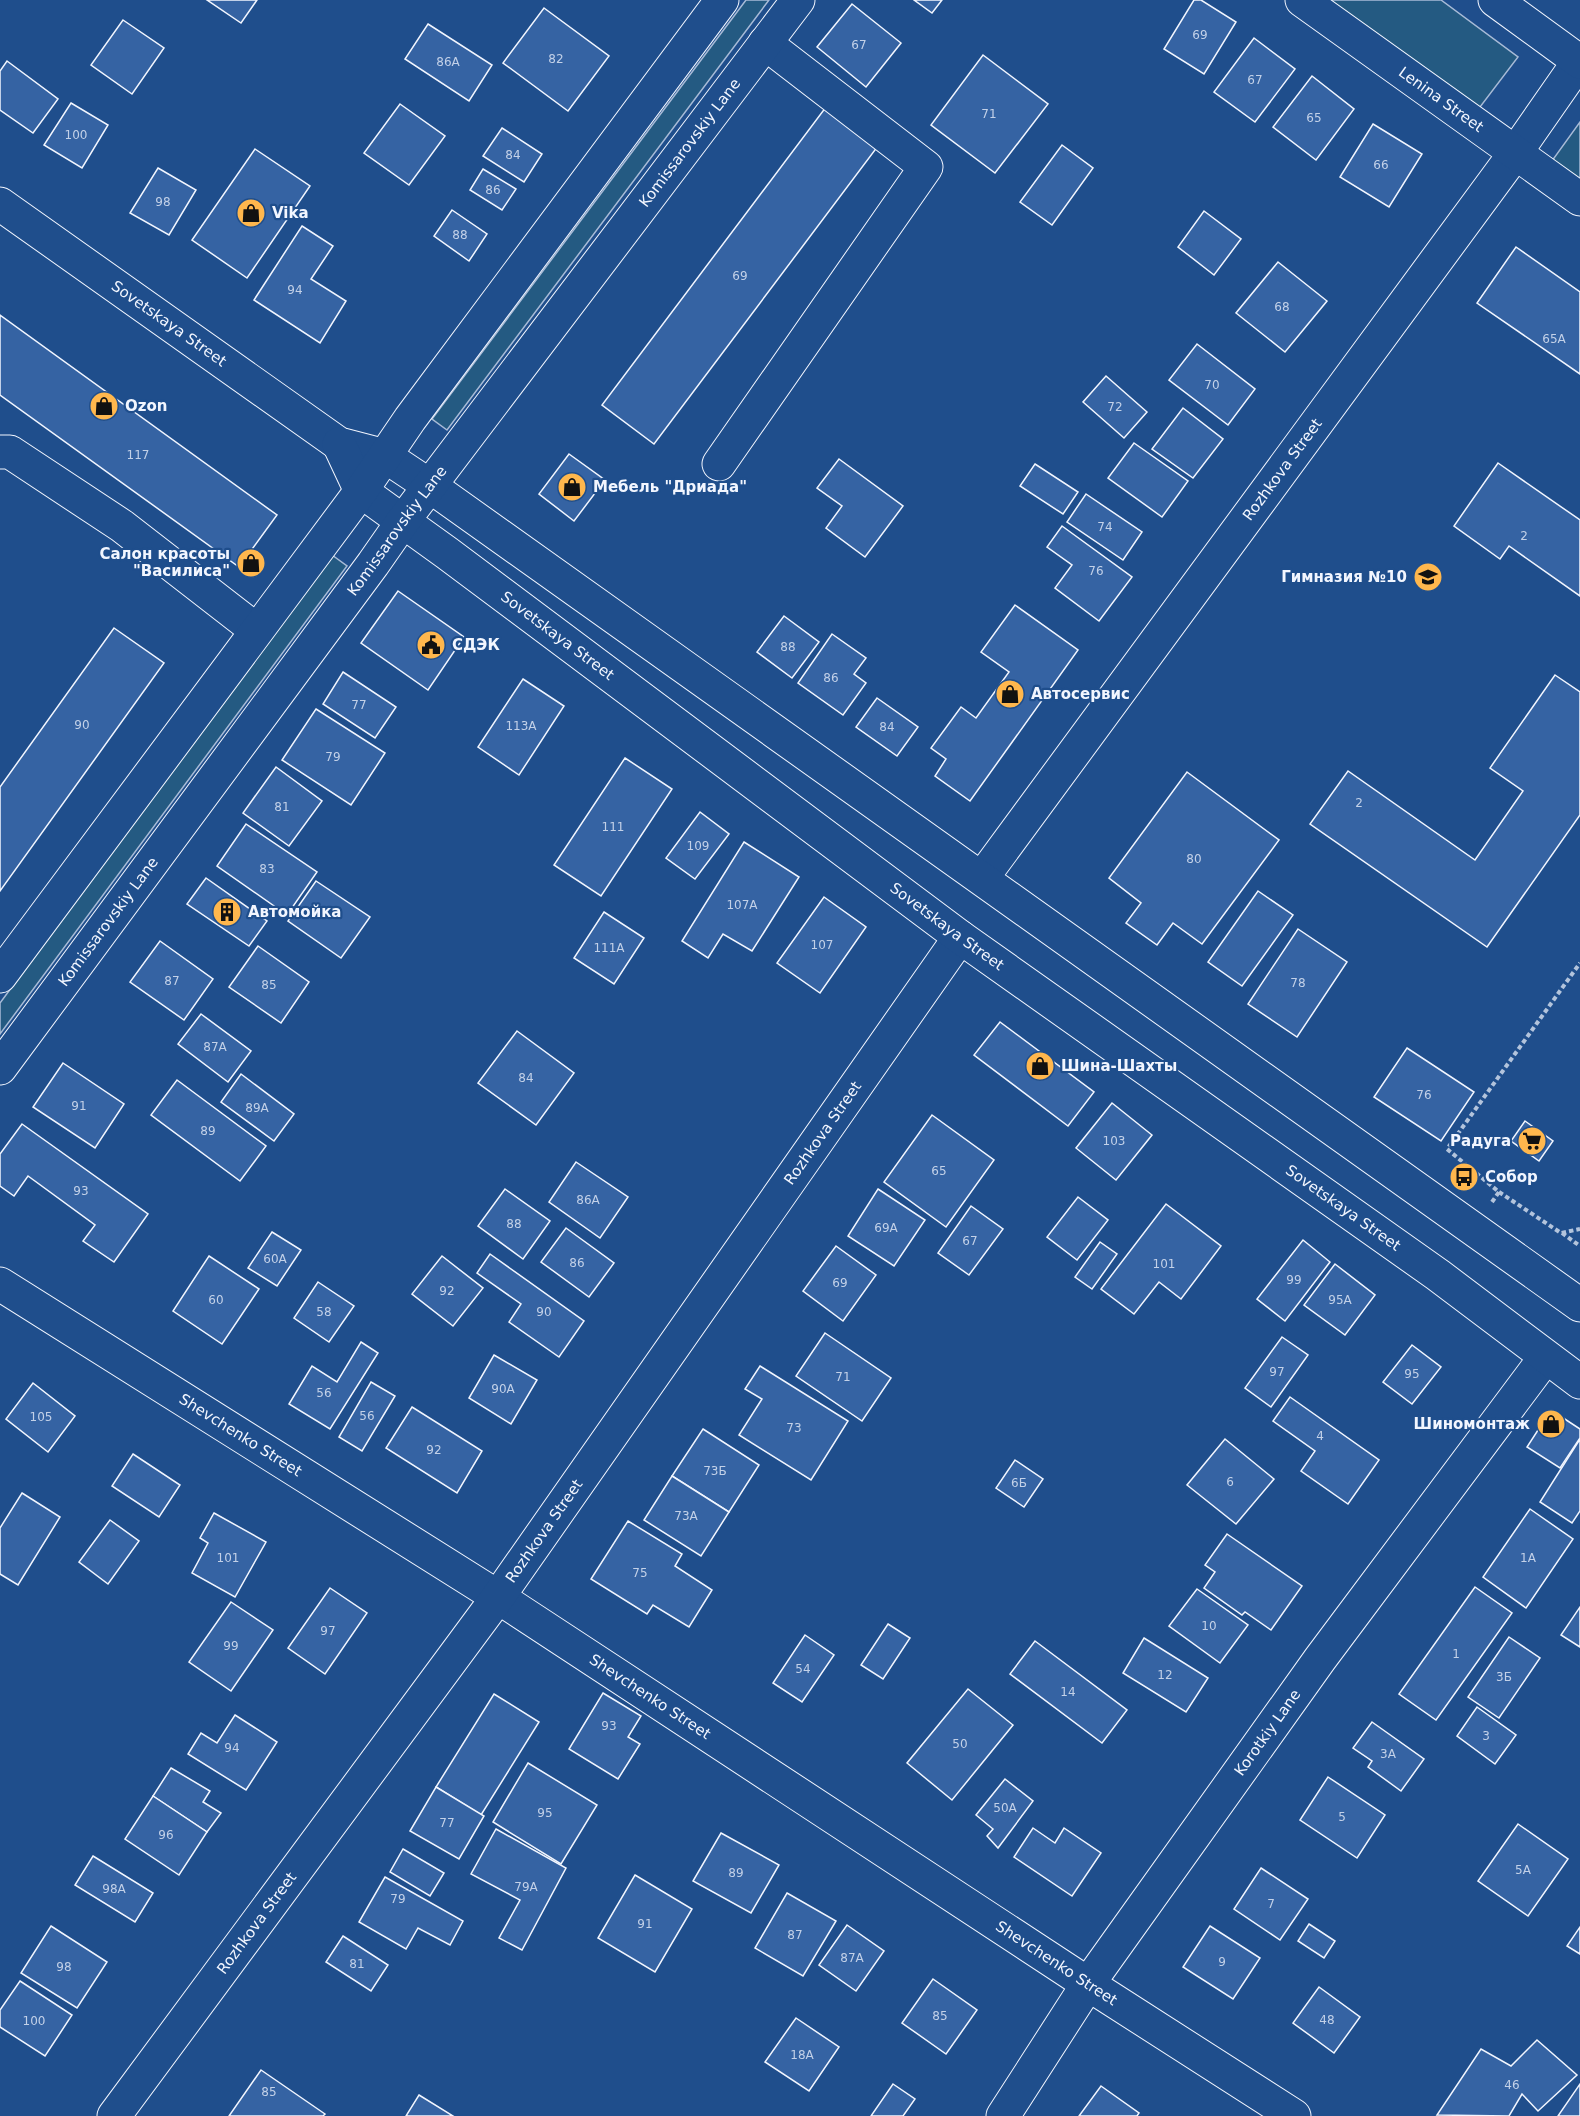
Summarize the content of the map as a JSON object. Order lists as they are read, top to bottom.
{
  "streets": {
    "main road": [
      "Lenina Street",
      "Komissarovskiy Lane",
      "Sovetskaya Street",
      "Rozhkova Street",
      "Shevchenko Street",
      "Korotkiy Lane"
    ]
  },
  "crossings": [
    ["Lenina Street", "Rozhkova Street"],
    ["Komissarovskiy Lane", "Sovetskaya Street"],
    ["Sovetskaya Street", "Rozhkova Street"],
    ["Sovetskaya Street", "Korotkiy Lane"],
    ["Rozhkova Street", "Shevchenko Street"],
    ["Shevchenko Street", "Korotkiy Lane"]
  ],
  "places": {
    "shop": [
      "Vika",
      "Ozon",
      "Мебель \"Дриада\"",
      "Салон красоты \"Василиса\"",
      "Автосервис",
      "Шина-Шахты",
      "Шиномонтаж"
    ],
    "school or university": ["Гимназия №10"],
    "public building": ["СДЭК"],
    "building": ["Автомойка"],
    "supermarket": ["Радуга"],
    "bus stop": ["Собор"]
  },
  "house_numbers": [
    "69",
    "67",
    "82",
    "86А",
    "67",
    "71",
    "65",
    "100",
    "84",
    "66",
    "86",
    "98",
    "88",
    "69",
    "94",
    "68",
    "65А",
    "70",
    "72",
    "117",
    "74",
    "2",
    "76",
    "88",
    "86",
    "77",
    "90",
    "113А",
    "84",
    "79",
    "2",
    "81",
    "111",
    "109",
    "80",
    "83",
    "107А",
    "107",
    "111А",
    "87",
    "78",
    "85",
    "87А",
    "84",
    "76",
    "91",
    "89А",
    "89",
    "103",
    "65",
    "93",
    "86А",
    "88",
    "69А",
    "67",
    "60А",
    "86",
    "101",
    "99",
    "69",
    "92",
    "60",
    "95А",
    "58",
    "90",
    "97",
    "95",
    "71",
    "90А",
    "56",
    "56",
    "105",
    "73",
    "4",
    "92",
    "73Б",
    "6",
    "6Б",
    "73А",
    "101",
    "1А",
    "75",
    "10",
    "97",
    "99",
    "1",
    "54",
    "12",
    "3Б",
    "14",
    "93",
    "3",
    "50",
    "94",
    "3А",
    "50А",
    "95",
    "5",
    "77",
    "96",
    "5А",
    "89",
    "79А",
    "98А",
    "79",
    "7",
    "91",
    "87",
    "87А",
    "9",
    "81",
    "98",
    "85",
    "48",
    "100",
    "18А",
    "46",
    "85"
  ]
}
